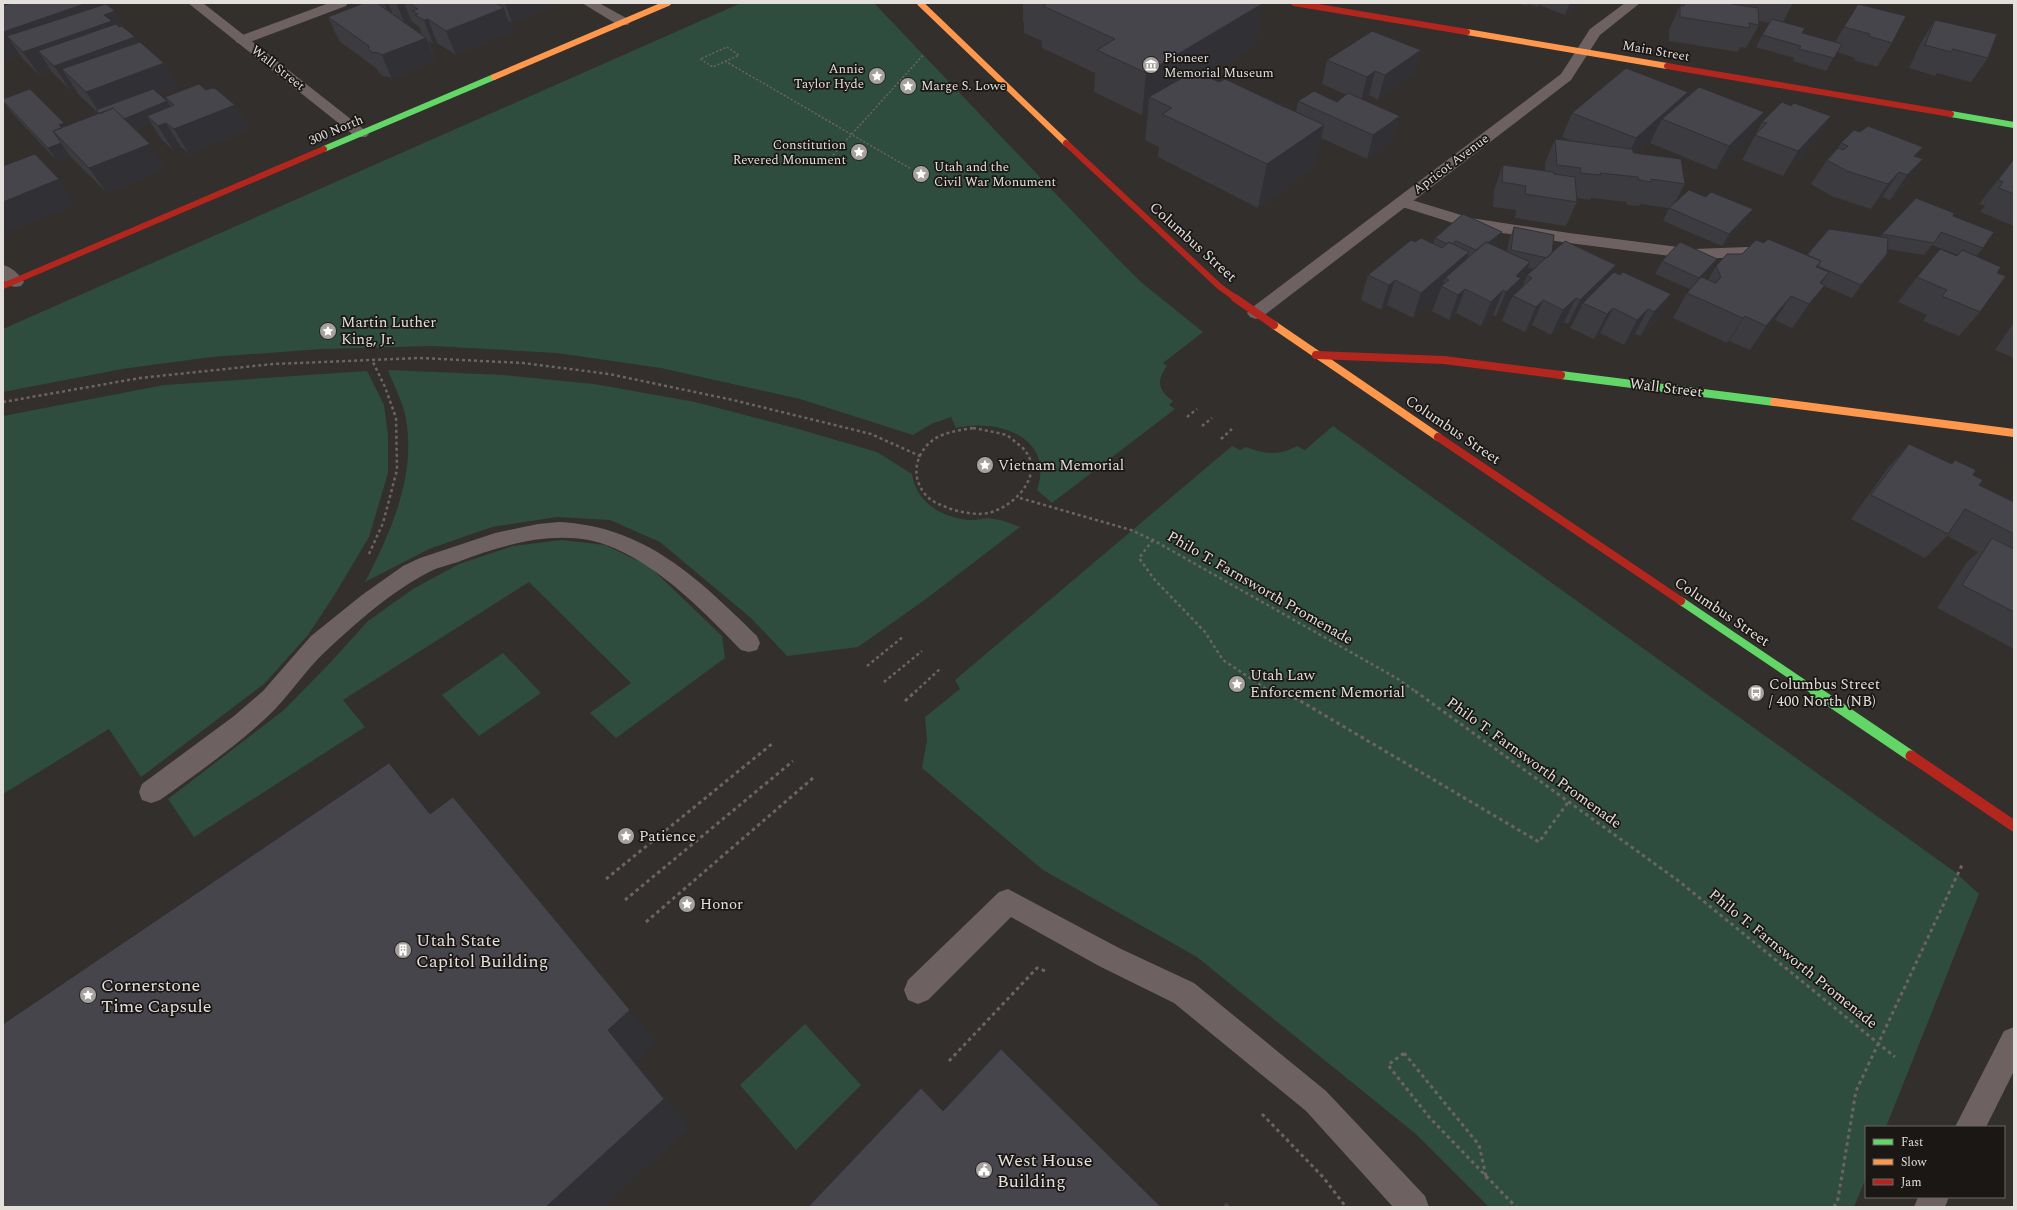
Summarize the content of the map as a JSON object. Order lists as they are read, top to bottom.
{
  "streets": {
    "main road": [
      "Main Street",
      "Wall Street",
      "300 North",
      "Columbus Street"
    ],
    "street": ["Apricot Avenue"],
    "path": ["Philo T. Farnsworth Promenade"]
  },
  "crossings": [
    ["Main Street", "Apricot Avenue"],
    ["Wall Street", "300 North"],
    ["Wall Street", "Columbus Street"],
    ["Apricot Avenue", "Columbus Street"]
  ],
  "places": {
    "museum": ["Pioneer Memorial Museum"],
    "place": [
      "Annie Taylor Hyde",
      "Marge S. Lowe",
      "Constitution Revered Monument",
      "Utah and the Civil War Monument",
      "Martin Luther King, Jr.",
      "Vietnam Memorial",
      "Utah Law Enforcement Memorial",
      "Patience",
      "Honor",
      "Cornerstone Time Capsule"
    ],
    "bus stop": ["Columbus Street / 400 North (NB)"],
    "building": ["Utah State Capitol Building"],
    "public building": ["West House Building"]
  },
  "legend": ["Fast", "Slow", "Jam"]
}
